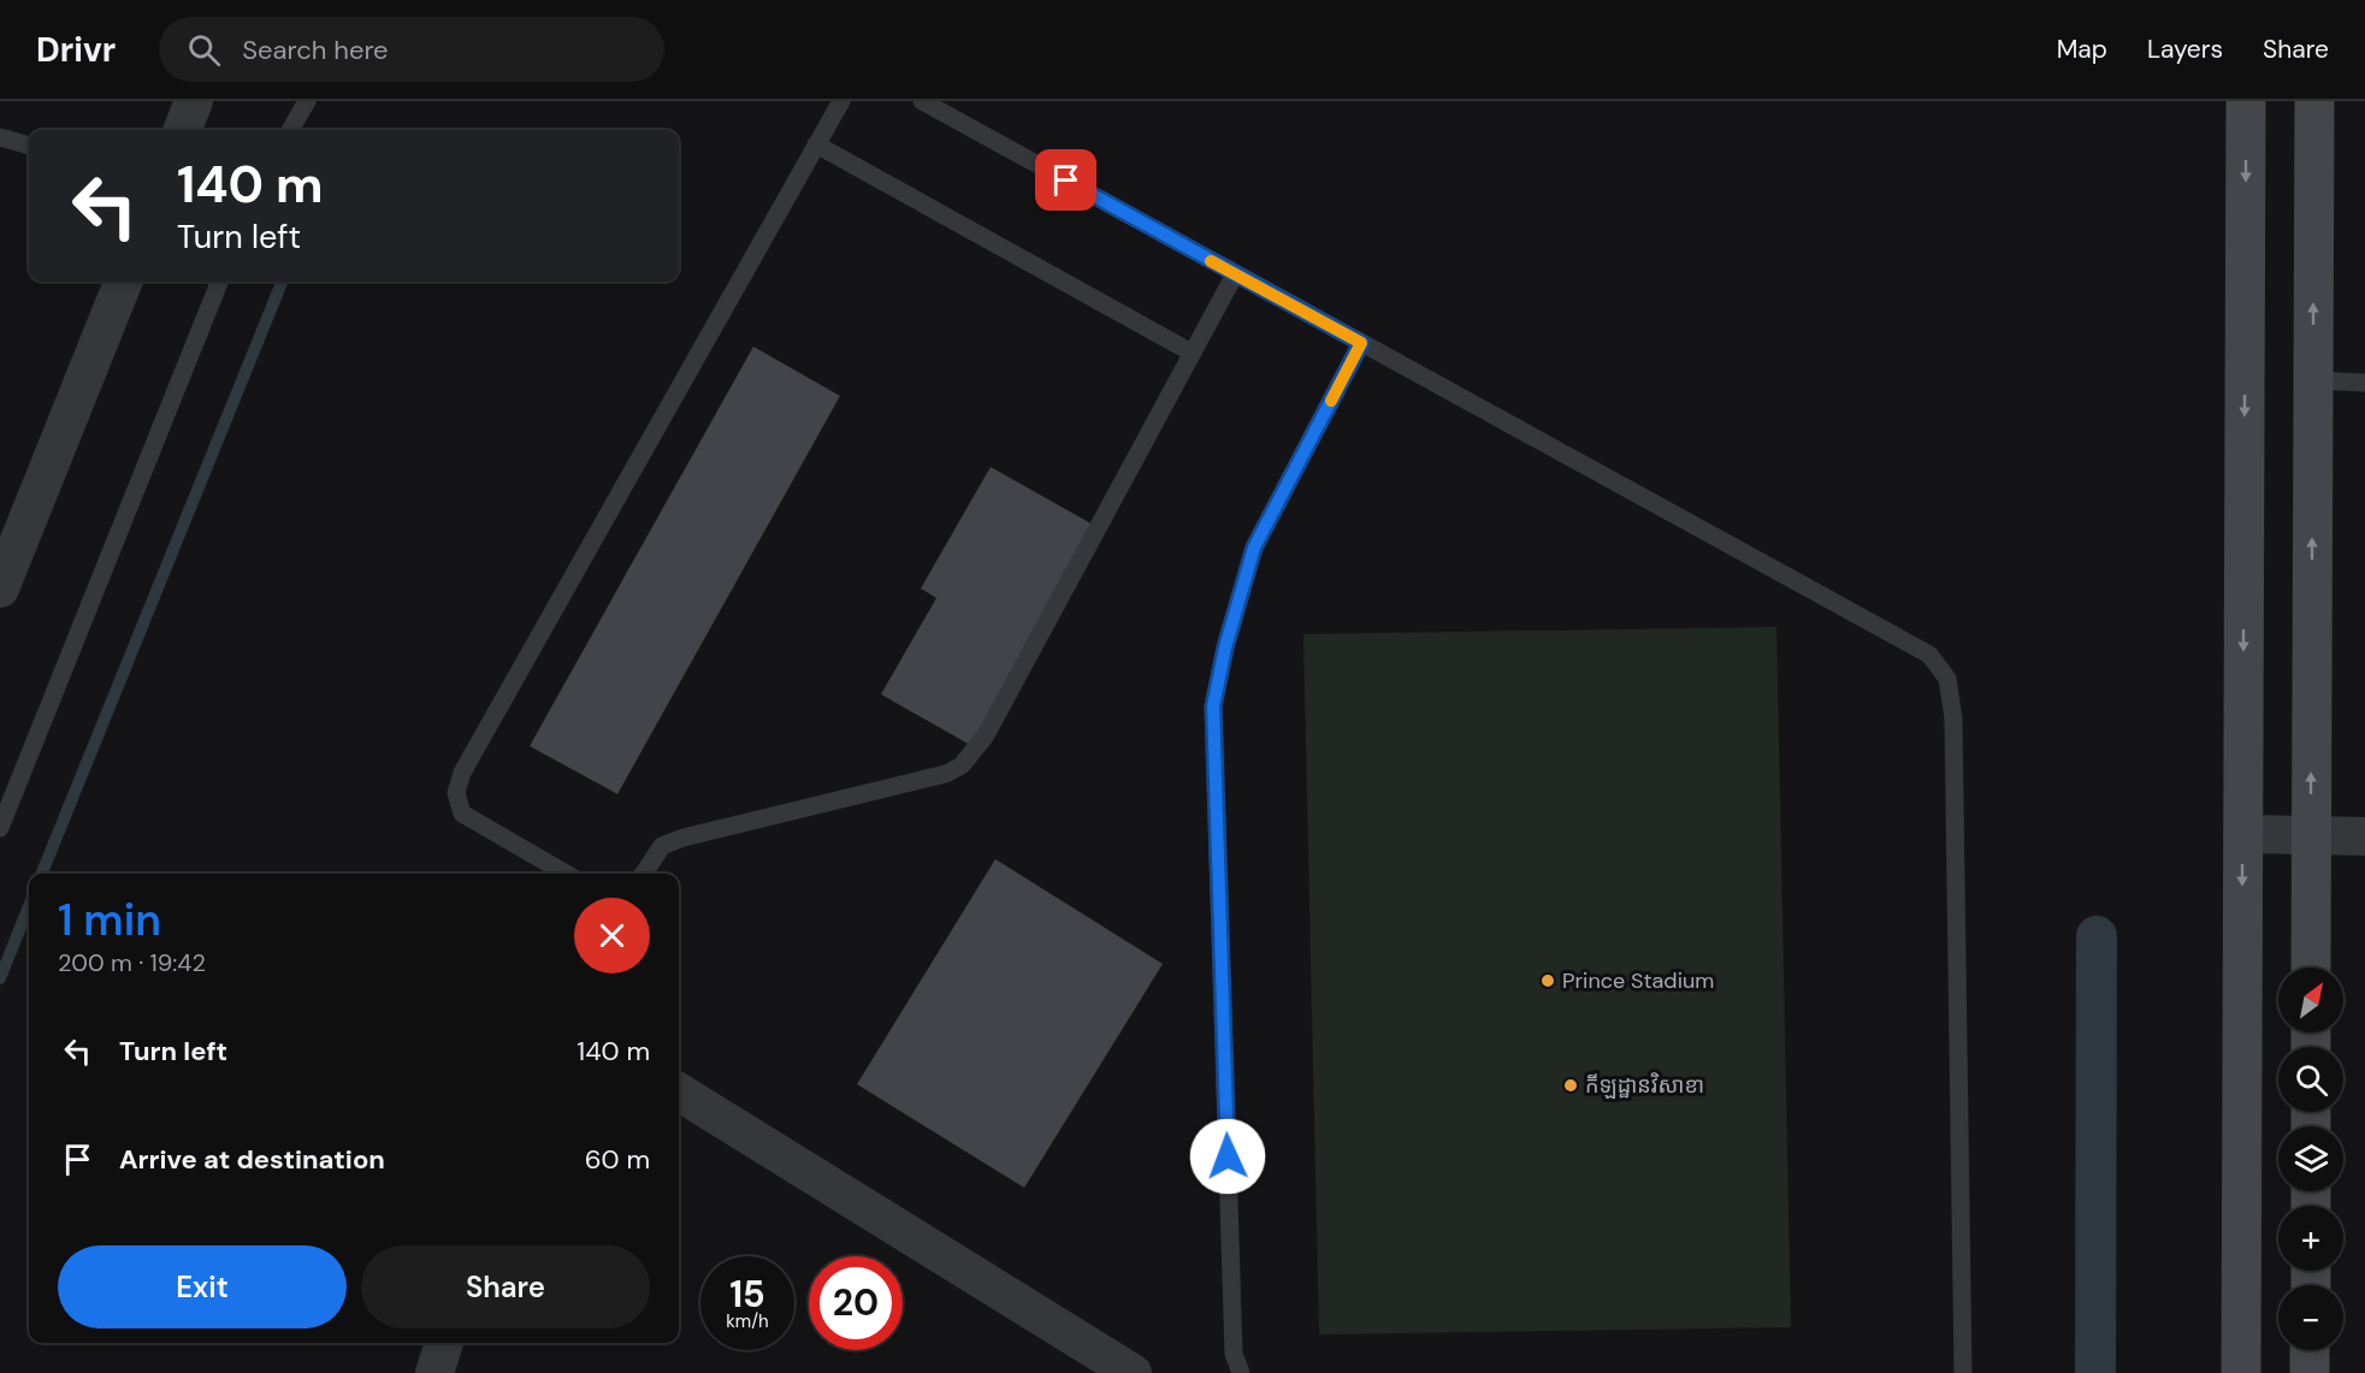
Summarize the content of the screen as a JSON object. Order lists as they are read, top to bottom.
{
  "places": ["Prince Stadium", "កីឡដ្ឋានវិសាខា"],
  "north": "top right",
  "page": {
    "header": "Drivr",
    "search": "Search here",
    "nav": ["Map", "Layers", "Share"],
    "turn": ["140 m", "Turn left"],
    "heading": ["1 min", "200 m · 19:42"],
    "map_buttons": ["+", "−"],
    "list": [
      {
        "name": "Turn left",
        "value": "140 m"
      },
      {
        "name": "Arrive at destination",
        "value": "60 m"
      }
    ],
    "buttons": ["Exit", "Share"],
    "speed": "15 km/h",
    "limit": "20"
  }
}
